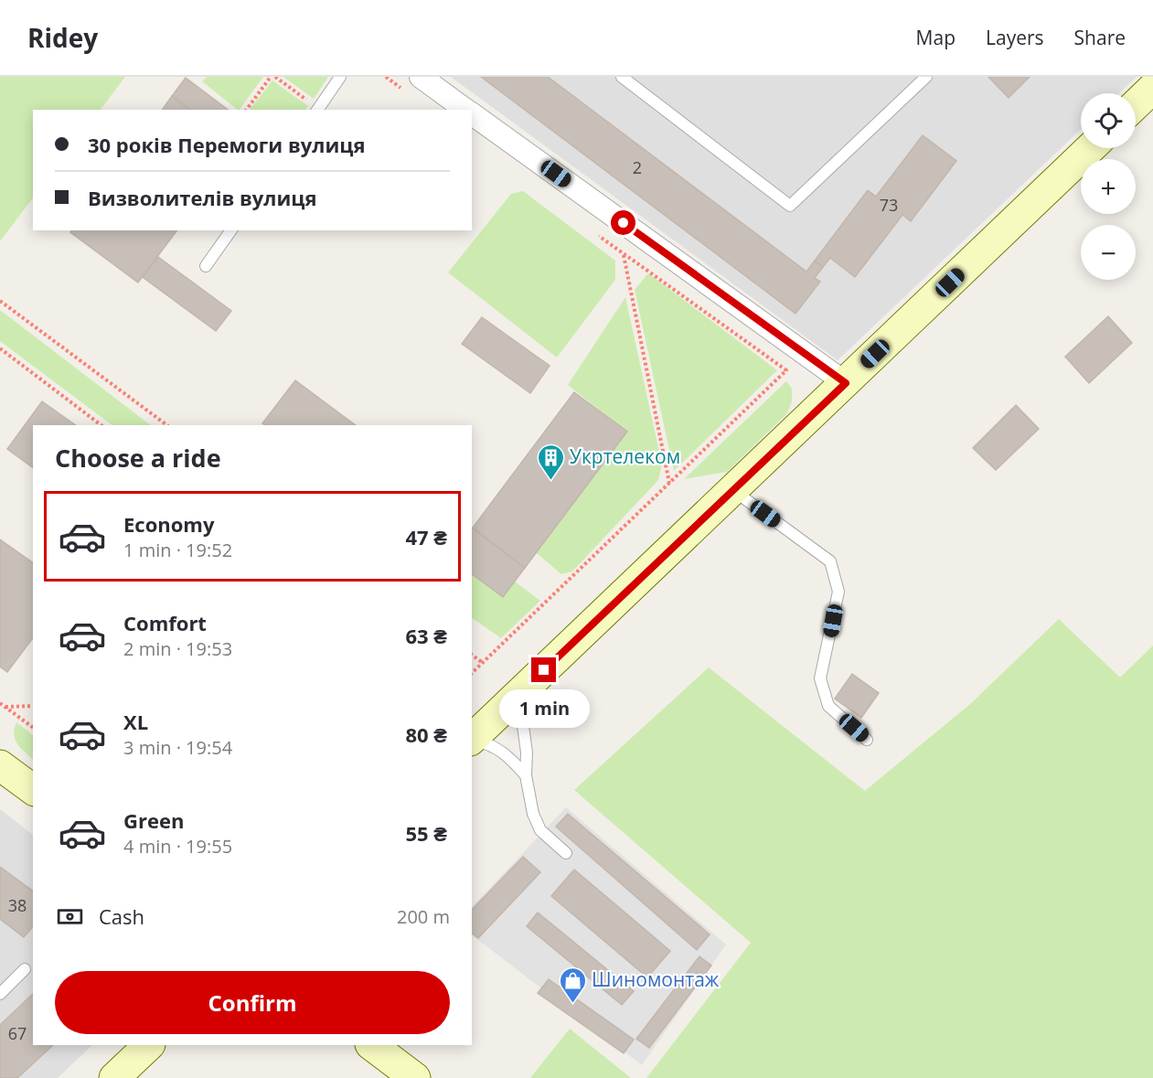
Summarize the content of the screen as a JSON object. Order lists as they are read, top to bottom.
{
  "places": {
    "building": ["Укртелеком"],
    "shop": ["Шиномонтаж"]
  },
  "house_numbers": [
    "2",
    "73",
    "38",
    "67"
  ],
  "page": {
    "header": "Ridey",
    "nav": ["Map", "Layers", "Share"],
    "map_buttons": ["+", "−"],
    "banner": ["30 років Перемоги вулиця", "Визволителів вулиця"],
    "heading": "Choose a ride",
    "list": [
      {
        "name": "Economy",
        "note": "1 min · 19:52",
        "value": "47 ₴"
      },
      {
        "name": "Comfort",
        "note": "2 min · 19:53",
        "value": "63 ₴"
      },
      {
        "name": "XL",
        "note": "3 min · 19:54",
        "value": "80 ₴"
      },
      {
        "name": "Green",
        "note": "4 min · 19:55",
        "value": "55 ₴"
      }
    ],
    "bubble": "1 min",
    "pay": ["Cash", "200 m"],
    "buttons": "Confirm"
  }
}
